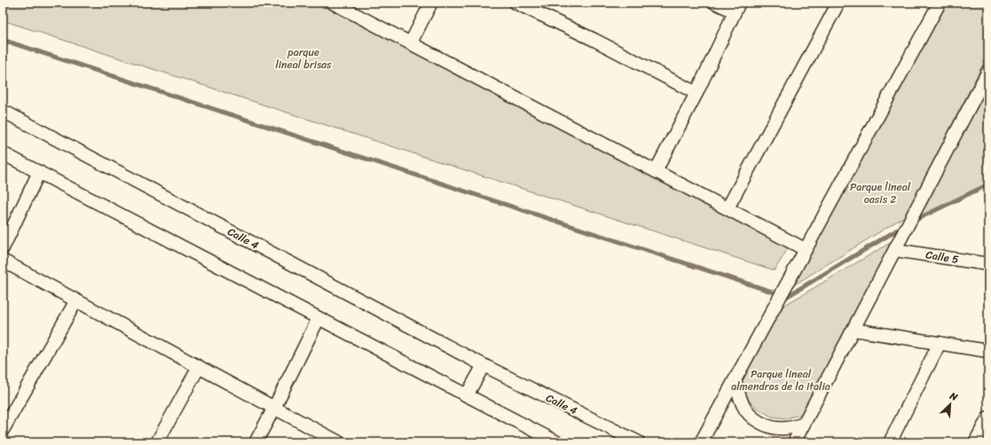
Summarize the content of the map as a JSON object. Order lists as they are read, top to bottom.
{
  "streets": {
    "street": ["Calle 4", "Calle 5"]
  },
  "parks": ["parque lineal brisas", "Parque lineal oasis 2", "Parque lineal almendros de la italia"],
  "north": "top right"
}
